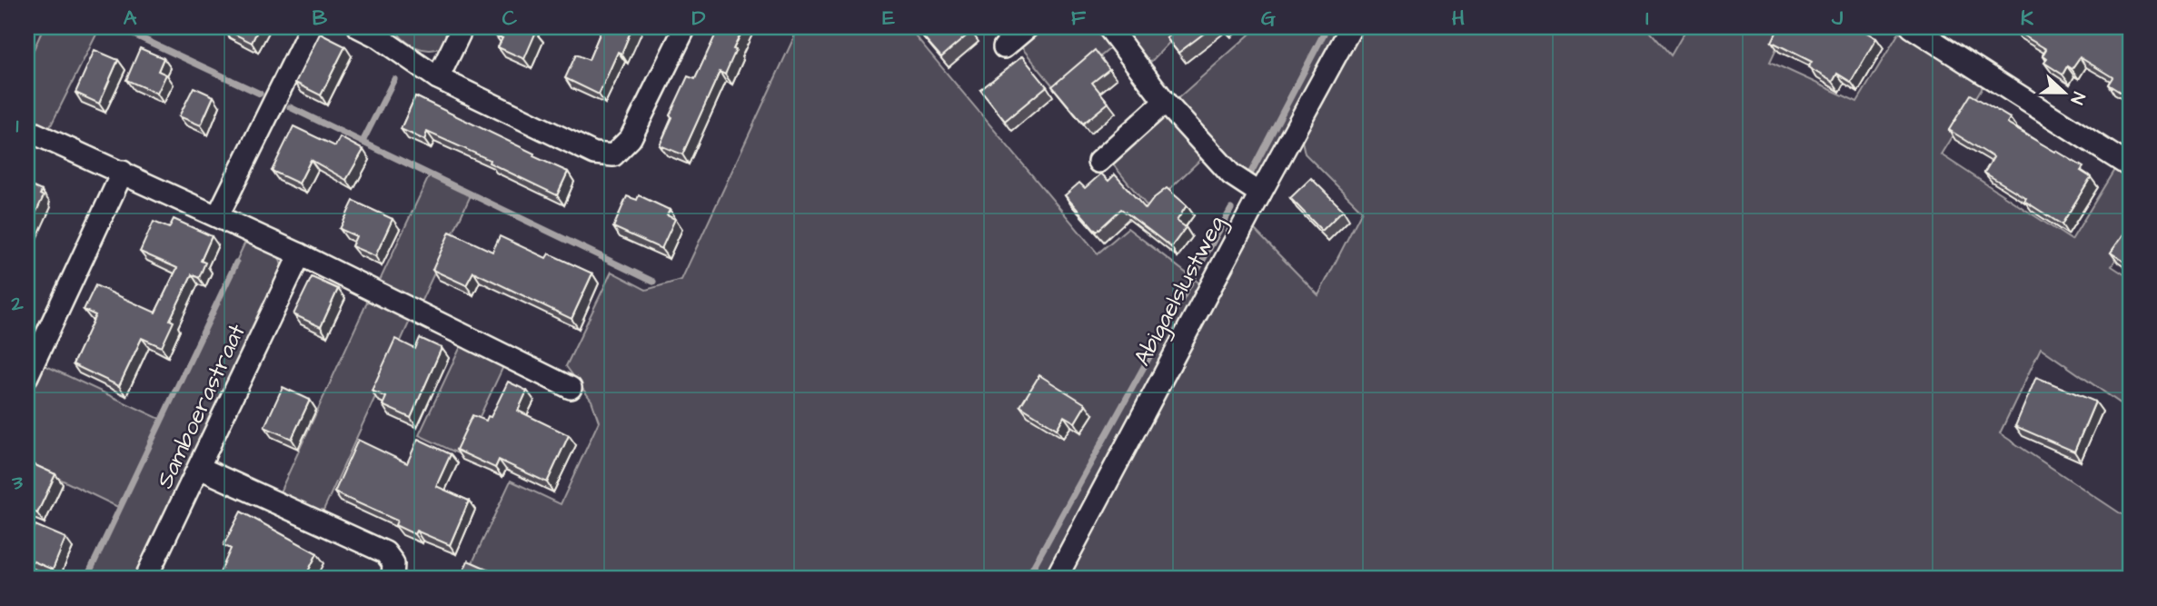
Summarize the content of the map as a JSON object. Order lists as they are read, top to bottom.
{
  "streets": {
    "street": ["Abigaelslustweg", "Samboerastraat"]
  },
  "north": "right",
  "grid": {
    "columns": [
      "A",
      "B",
      "C",
      "D",
      "E",
      "F",
      "G",
      "H",
      "I",
      "J",
      "K"
    ],
    "rows": ["1", "2", "3"]
  }
}
